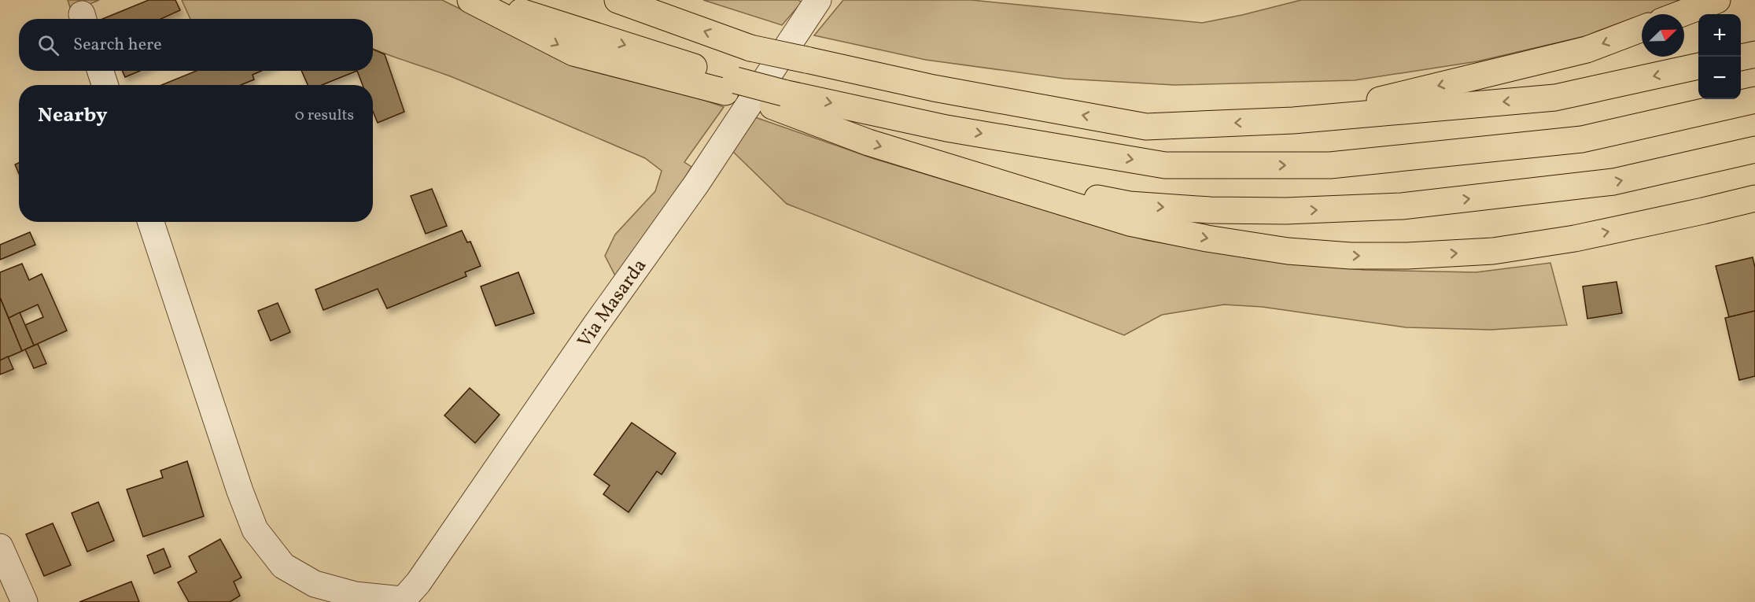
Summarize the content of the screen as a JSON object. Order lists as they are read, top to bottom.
{
  "streets": {
    "street": ["Via Masarda"]
  },
  "north": "top right",
  "page": {
    "map_buttons": ["+", "−"],
    "search": "Search here",
    "heading": ["Nearby", "0 results"]
  }
}
